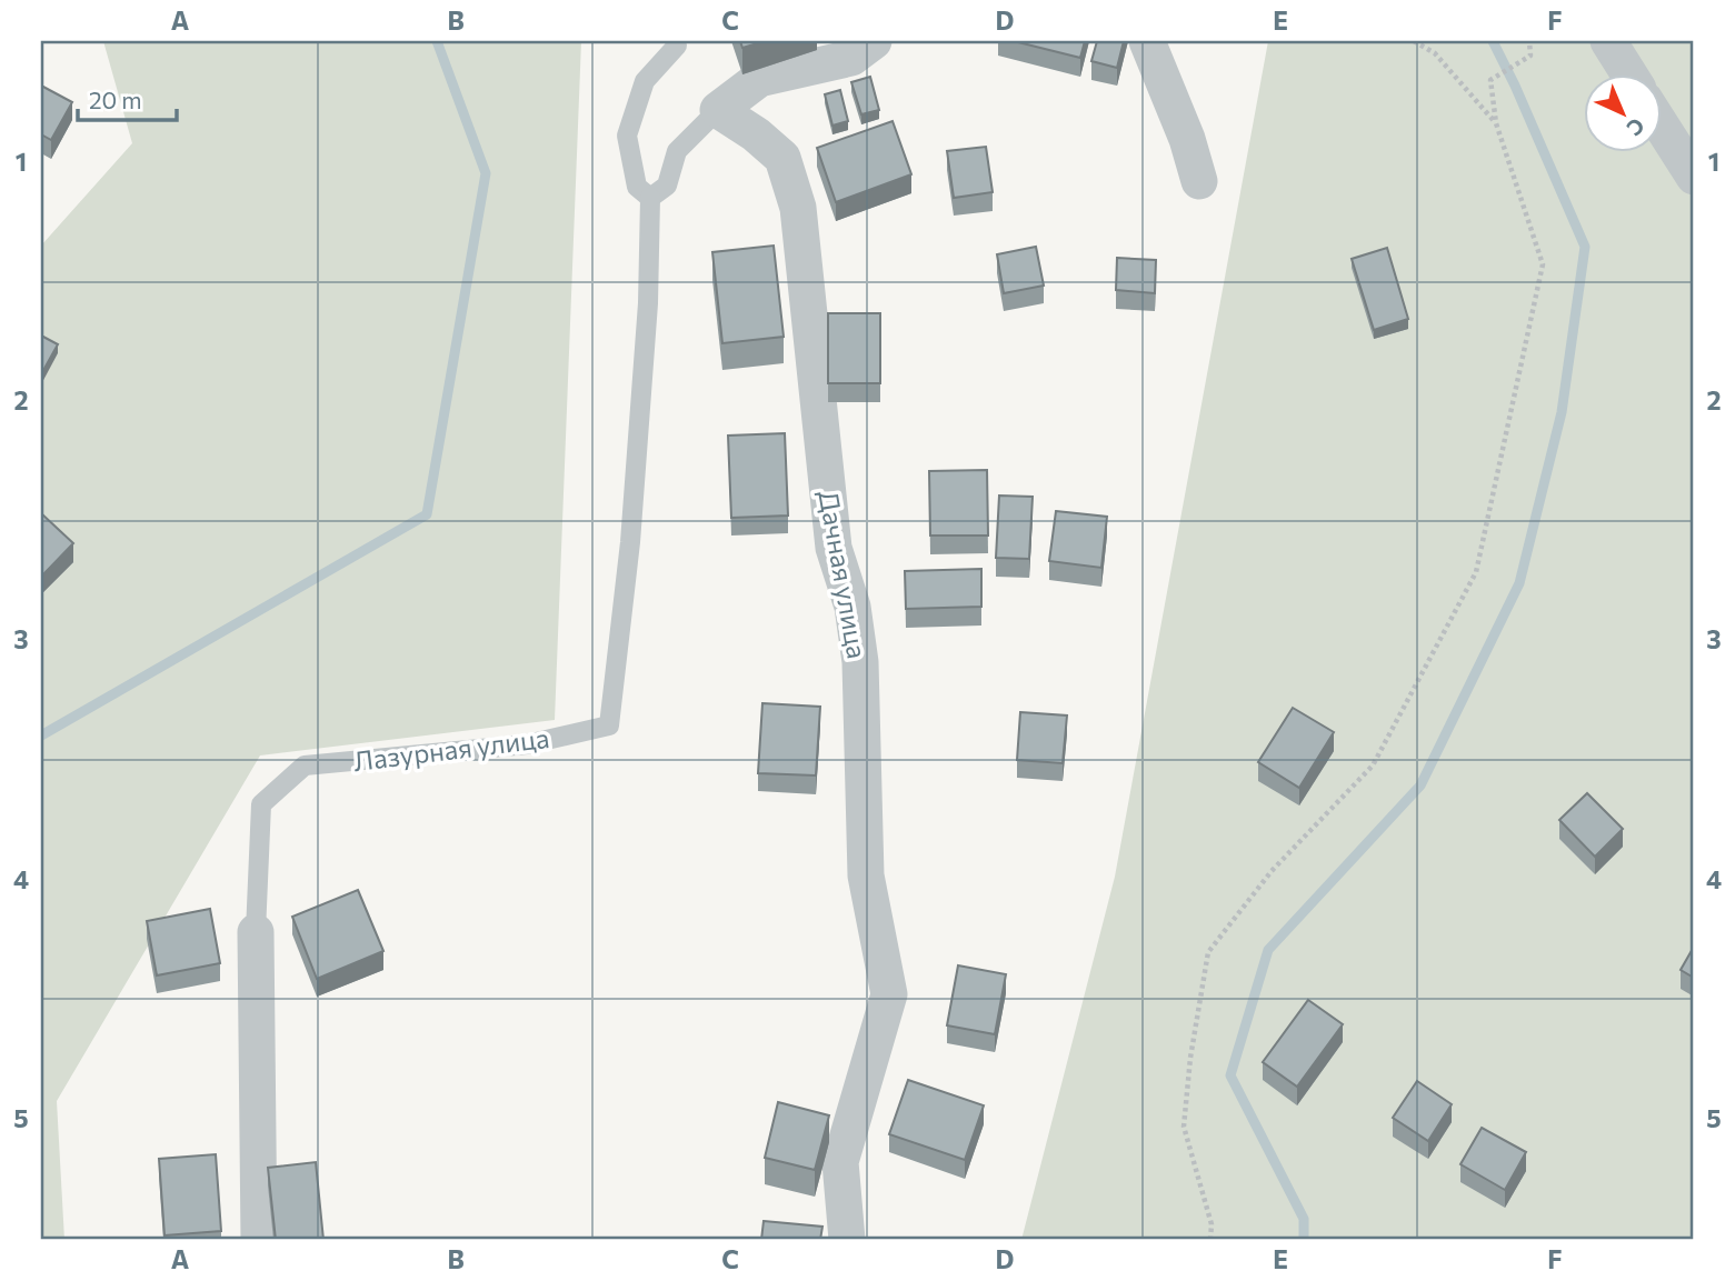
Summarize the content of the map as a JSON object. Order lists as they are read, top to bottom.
{
  "streets": {
    "street": ["Дачная улица", "Лазурная улица"]
  },
  "scale_bar": "20 m",
  "north": "bottom right",
  "grid": {
    "columns": [
      "A",
      "B",
      "C",
      "D",
      "E",
      "F"
    ],
    "rows": [
      "1",
      "2",
      "3",
      "4",
      "5"
    ]
  }
}
